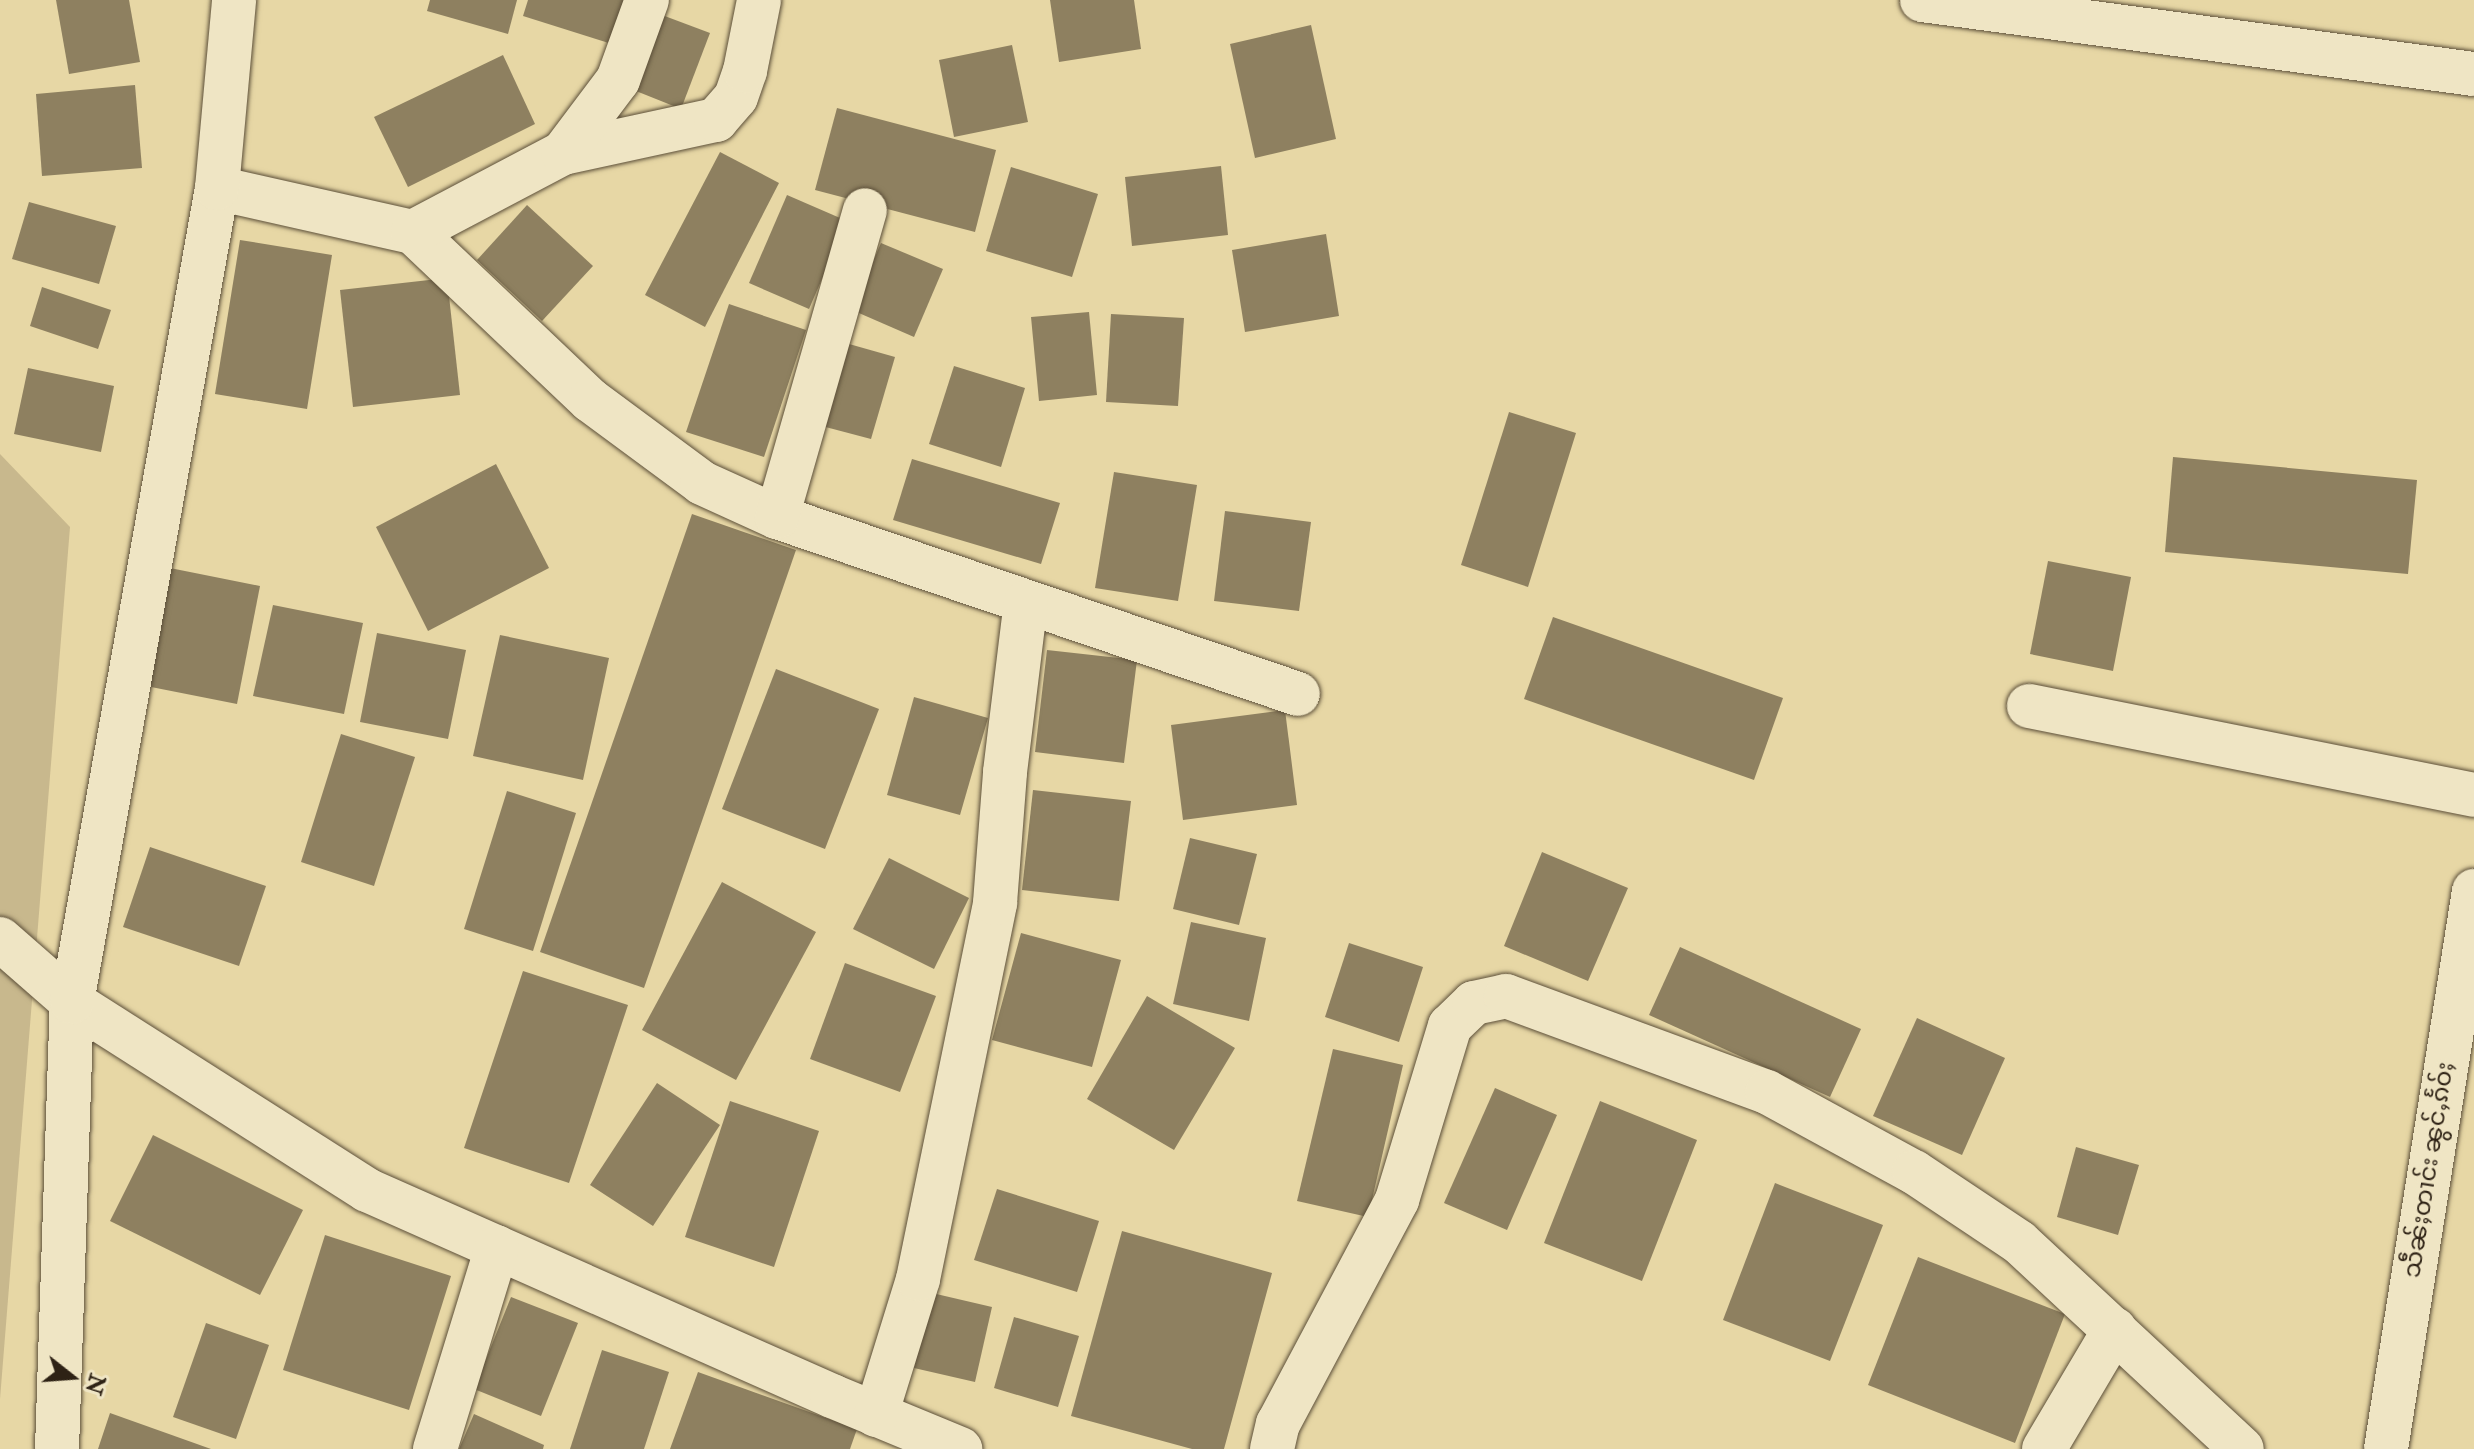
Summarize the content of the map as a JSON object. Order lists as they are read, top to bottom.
{
  "streets": {
    "street": ["သဵၼ်ႈတၢင်း ၼွင်ႇၵႅဝ်ႈ"]
  },
  "north": "right"
}
